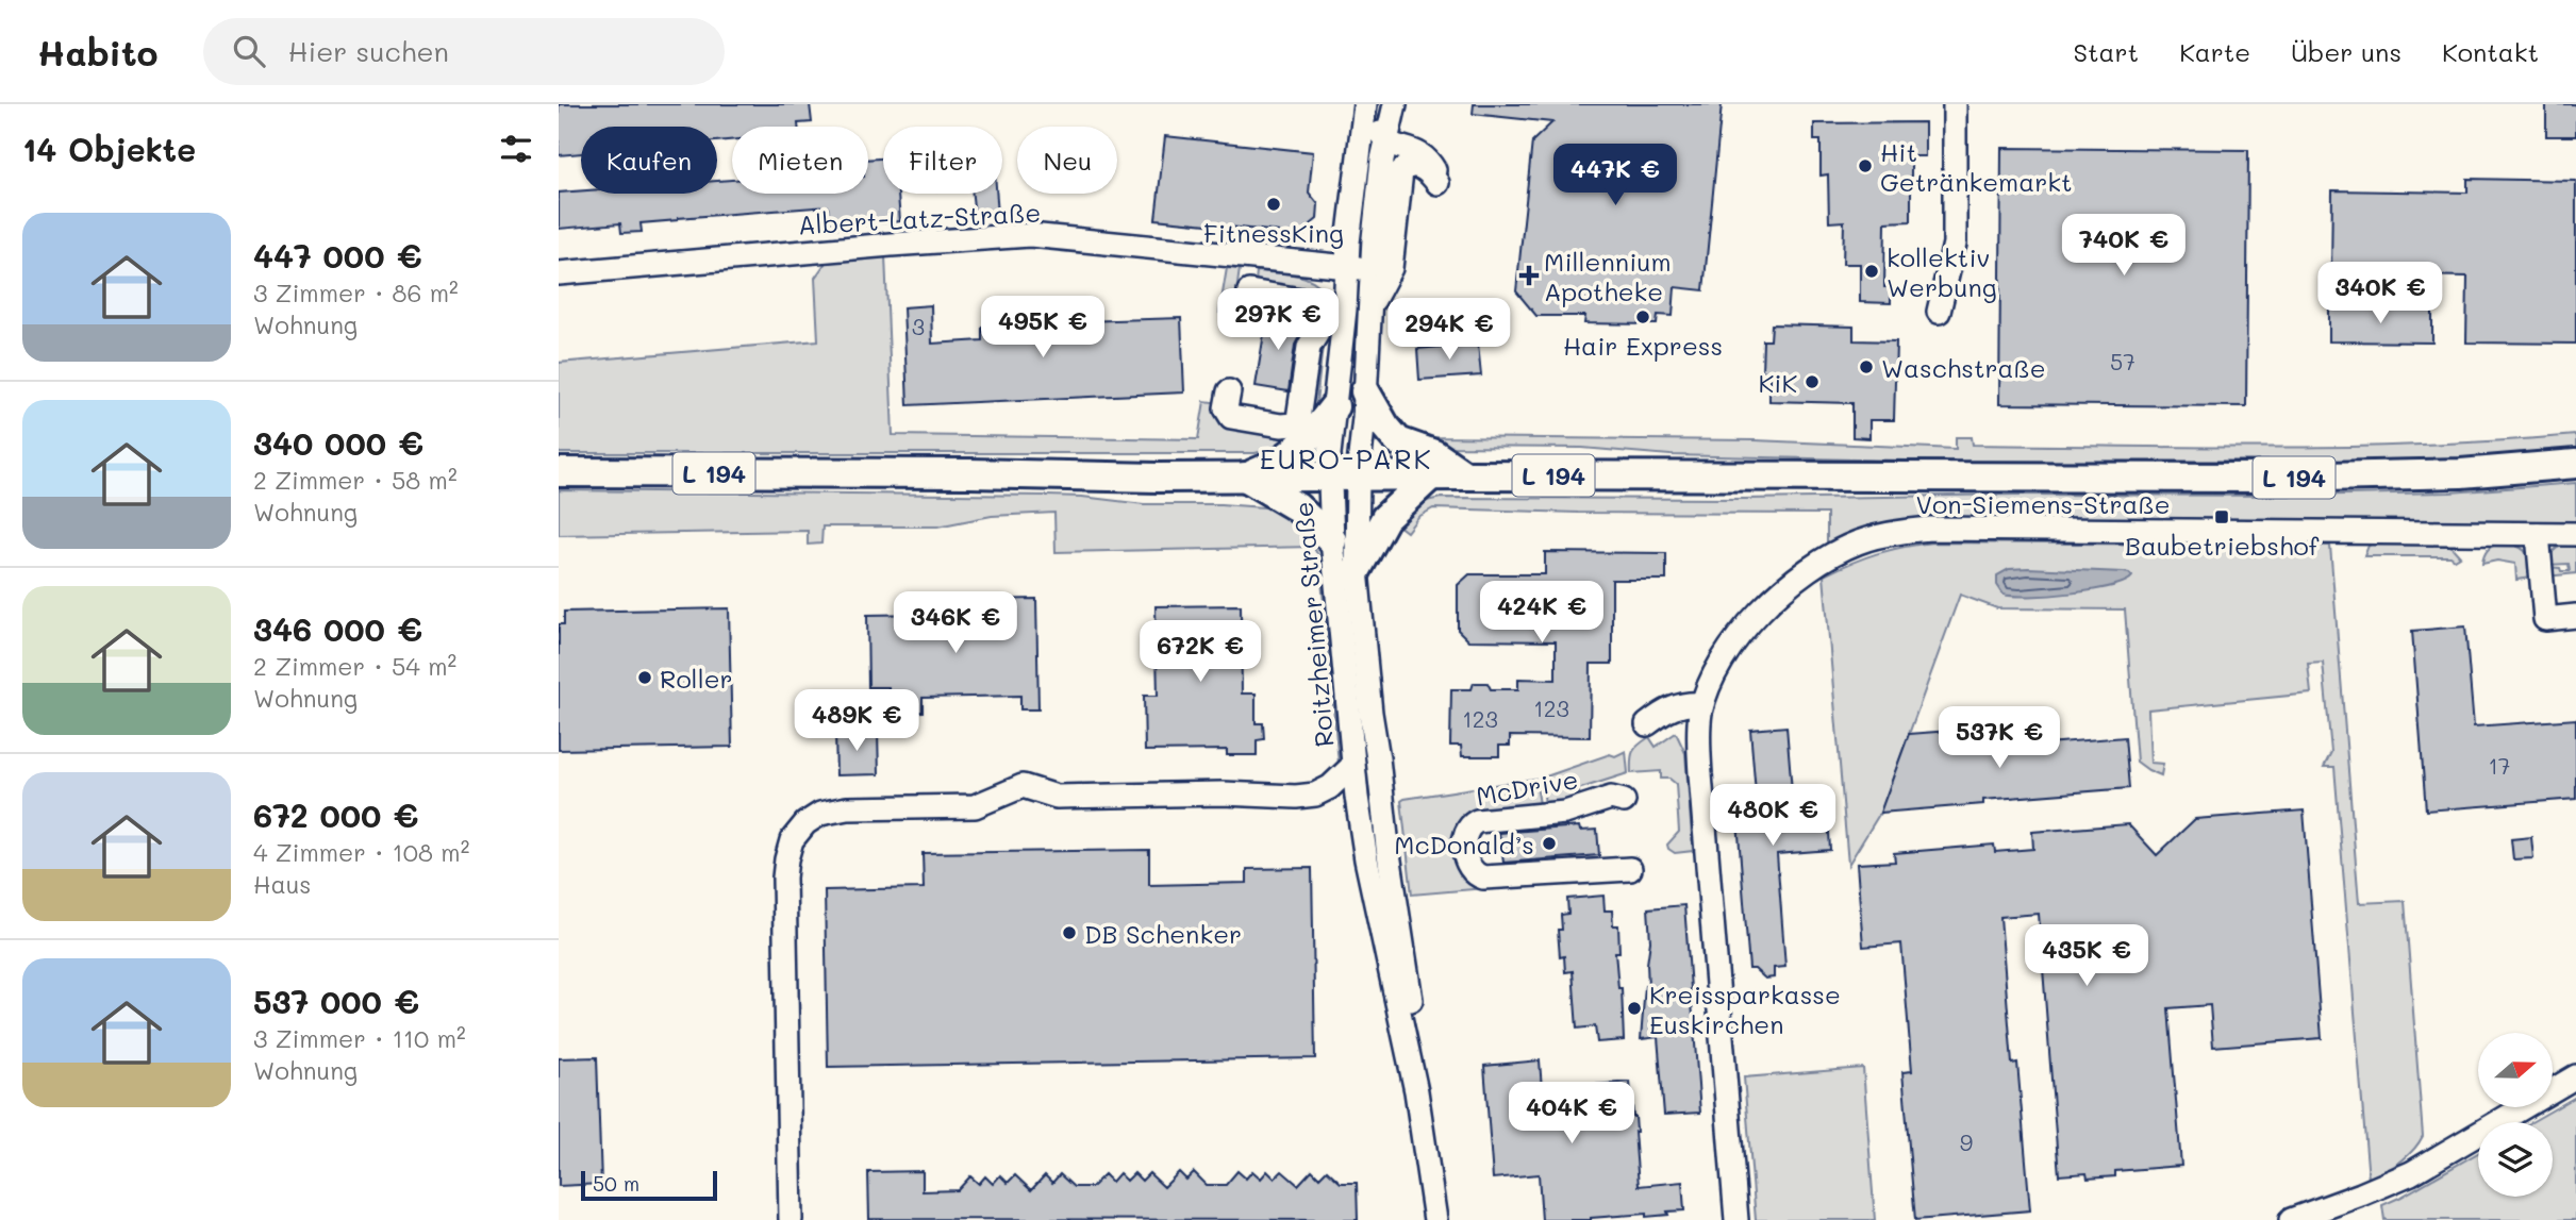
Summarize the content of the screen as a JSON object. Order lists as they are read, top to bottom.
{
  "streets": {
    "main road": ["L 194"],
    "street": [
      "Albert-Latz-Straße",
      "Von-Siemens-Straße",
      "Roitzheimer Straße",
      "McDrive"
    ]
  },
  "crossings": [
    ["Albert-Latz-Straße", "Roitzheimer Straße"],
    ["L 194", "Roitzheimer Straße"]
  ],
  "districts": ["EURO-PARK"],
  "places": {
    "other": [
      "Hit Getränkemarkt",
      "FitnessKing",
      "kollektiv Werbung",
      "Hair Express",
      "Waschstraße",
      "KiK",
      "Roller",
      "McDonald’s",
      "DB Schenker",
      "Kreissparkasse Euskirchen"
    ],
    "health": ["Millennium Apotheke"],
    "transit": ["Baubetriebshof"]
  },
  "house_numbers": [
    "3",
    "57",
    "123",
    "123",
    "17",
    "9"
  ],
  "scale_bar": "50 m",
  "north": "right",
  "page": {
    "header": "Habito",
    "search": "Hier suchen",
    "nav": [
      "Start",
      "Karte",
      "Über uns",
      "Kontakt"
    ],
    "heading": "14 Objekte",
    "chip": [
      "Kaufen",
      "Mieten",
      "Filter",
      "Neu"
    ],
    "price": [
      "447K €",
      "740K €",
      "340K €",
      "297K €",
      "495K €",
      "294K €",
      "424K €",
      "346K €",
      "672K €",
      "489K €",
      "537K €",
      "480K €",
      "435K €",
      "404K €"
    ],
    "list": [
      {
        "name": "447 000 €",
        "note": "3 Zimmer · 86 m² · Wohnung"
      },
      {
        "name": "340 000 €",
        "note": "2 Zimmer · 58 m² · Wohnung"
      },
      {
        "name": "346 000 €",
        "note": "2 Zimmer · 54 m² · Wohnung"
      },
      {
        "name": "672 000 €",
        "note": "4 Zimmer · 108 m² · Haus"
      },
      {
        "name": "537 000 €",
        "note": "3 Zimmer · 110 m² · Wohnung"
      }
    ],
    "scale": "50 m"
  }
}
